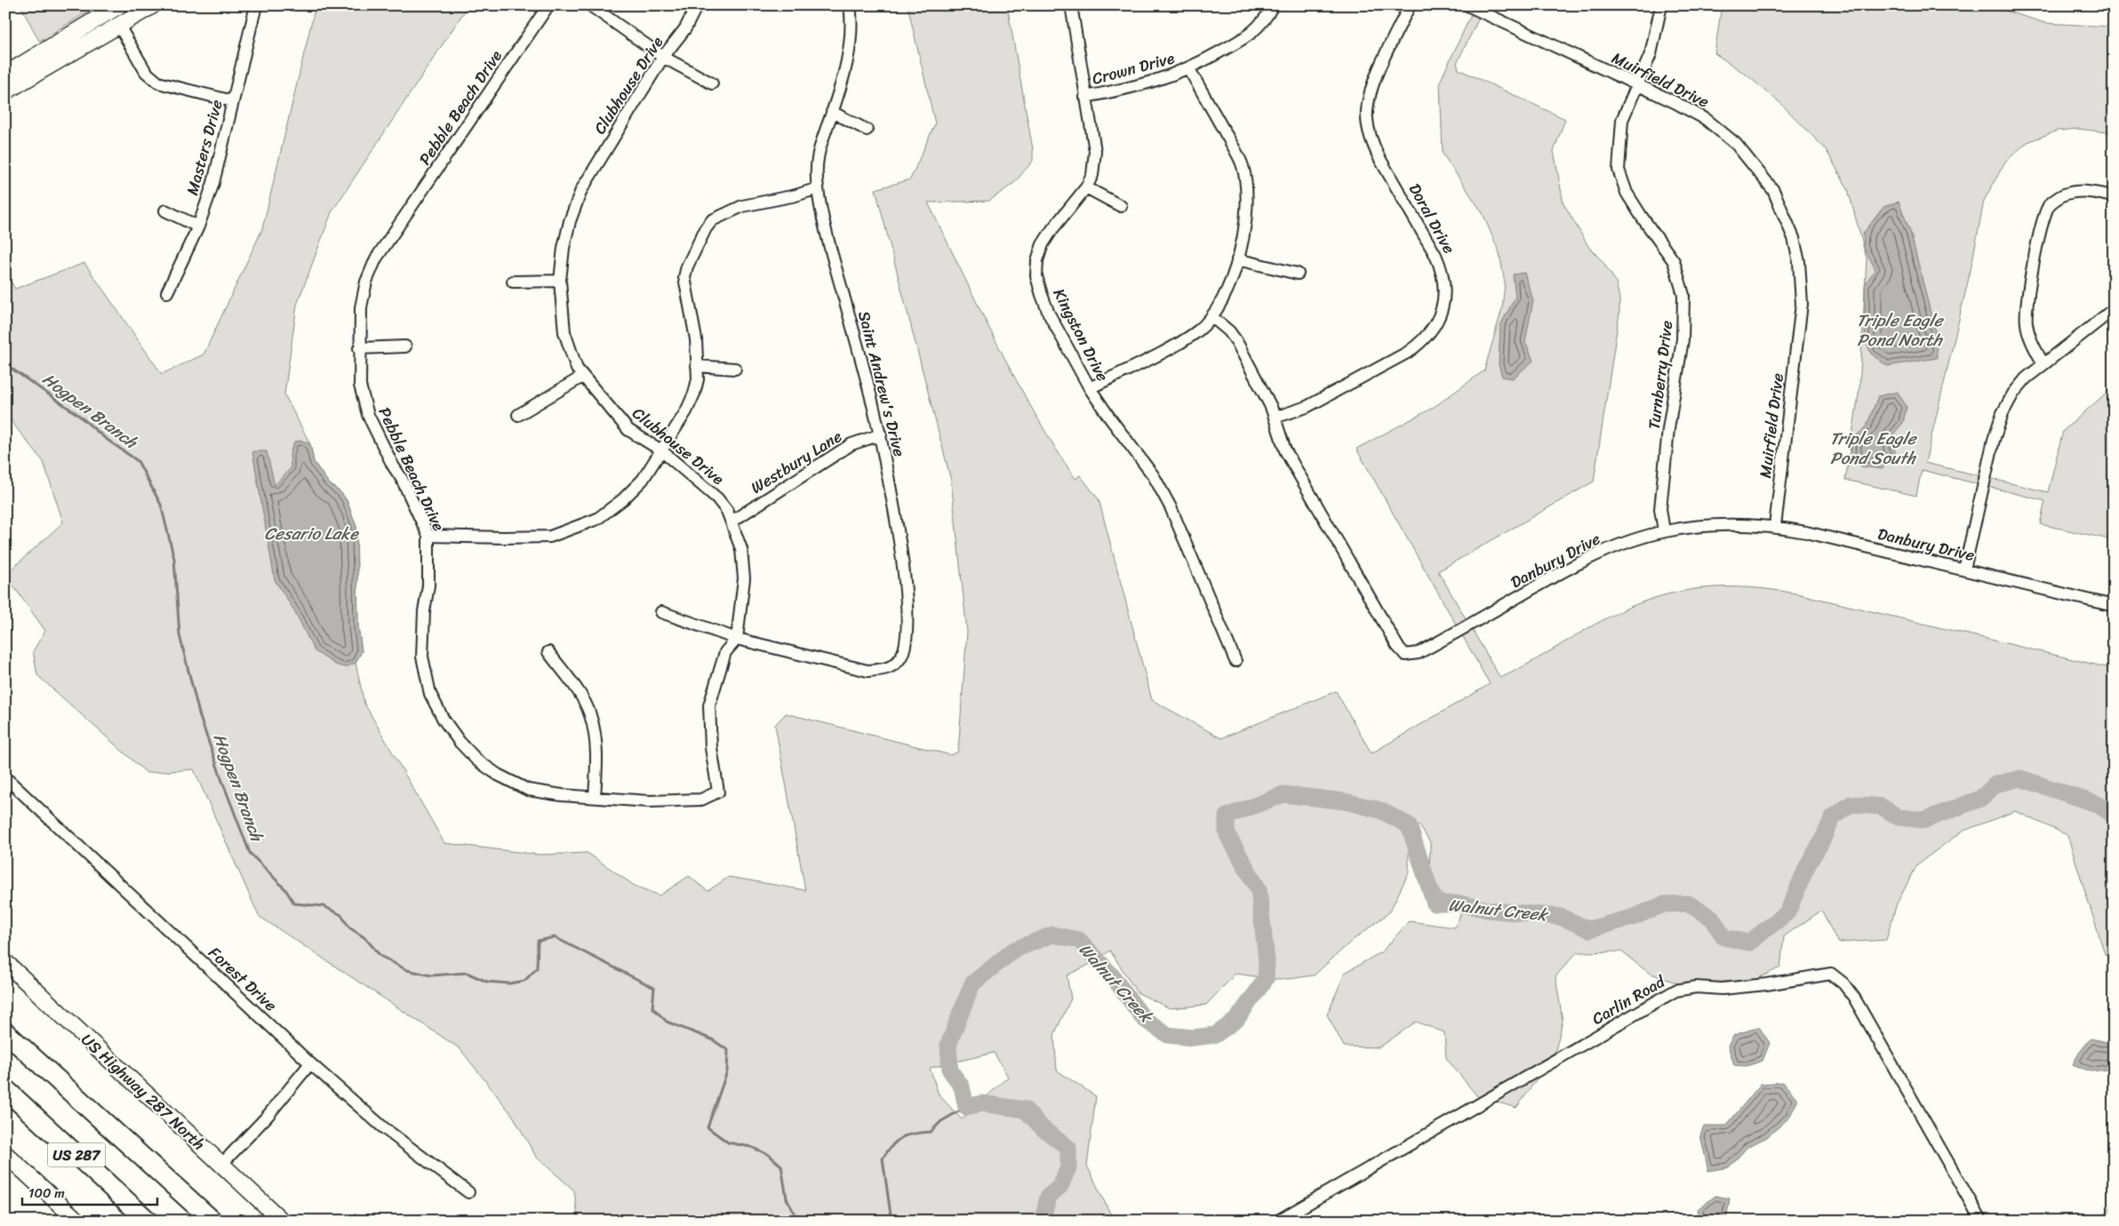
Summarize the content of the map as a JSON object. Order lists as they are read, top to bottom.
{
  "streets": {
    "highway": ["US 287"],
    "main road": ["US Highway 287 North"],
    "street": [
      "Crown Drive",
      "Muirfield Drive",
      "Clubhouse Drive",
      "Pebble Beach Drive",
      "Masters Drive",
      "Doral Drive",
      "Kingston Drive",
      "Turnberry Drive",
      "Saint Andrew's Drive",
      "Westbury Lane",
      "Danbury Drive",
      "Forest Drive",
      "Carlin Road"
    ]
  },
  "crossings": [
    ["Crown Drive", "Kingston Drive"],
    ["Muirfield Drive", "Turnberry Drive"],
    ["Muirfield Drive", "Danbury Drive"],
    ["Clubhouse Drive", "Pebble Beach Drive"],
    ["Clubhouse Drive", "Saint Andrew's Drive"],
    ["Clubhouse Drive", "Westbury Lane"],
    ["Pebble Beach Drive", "Saint Andrew's Drive"],
    ["Doral Drive", "Danbury Drive"],
    ["Turnberry Drive", "Danbury Drive"],
    ["Saint Andrew's Drive", "Westbury Lane"]
  ],
  "water": [
    "Triple Eagle Pond North",
    "Hogpen Branch",
    "Triple Eagle Pond South",
    "Cesario Lake",
    "Walnut Creek"
  ],
  "scale_bar": "100 m"
}
